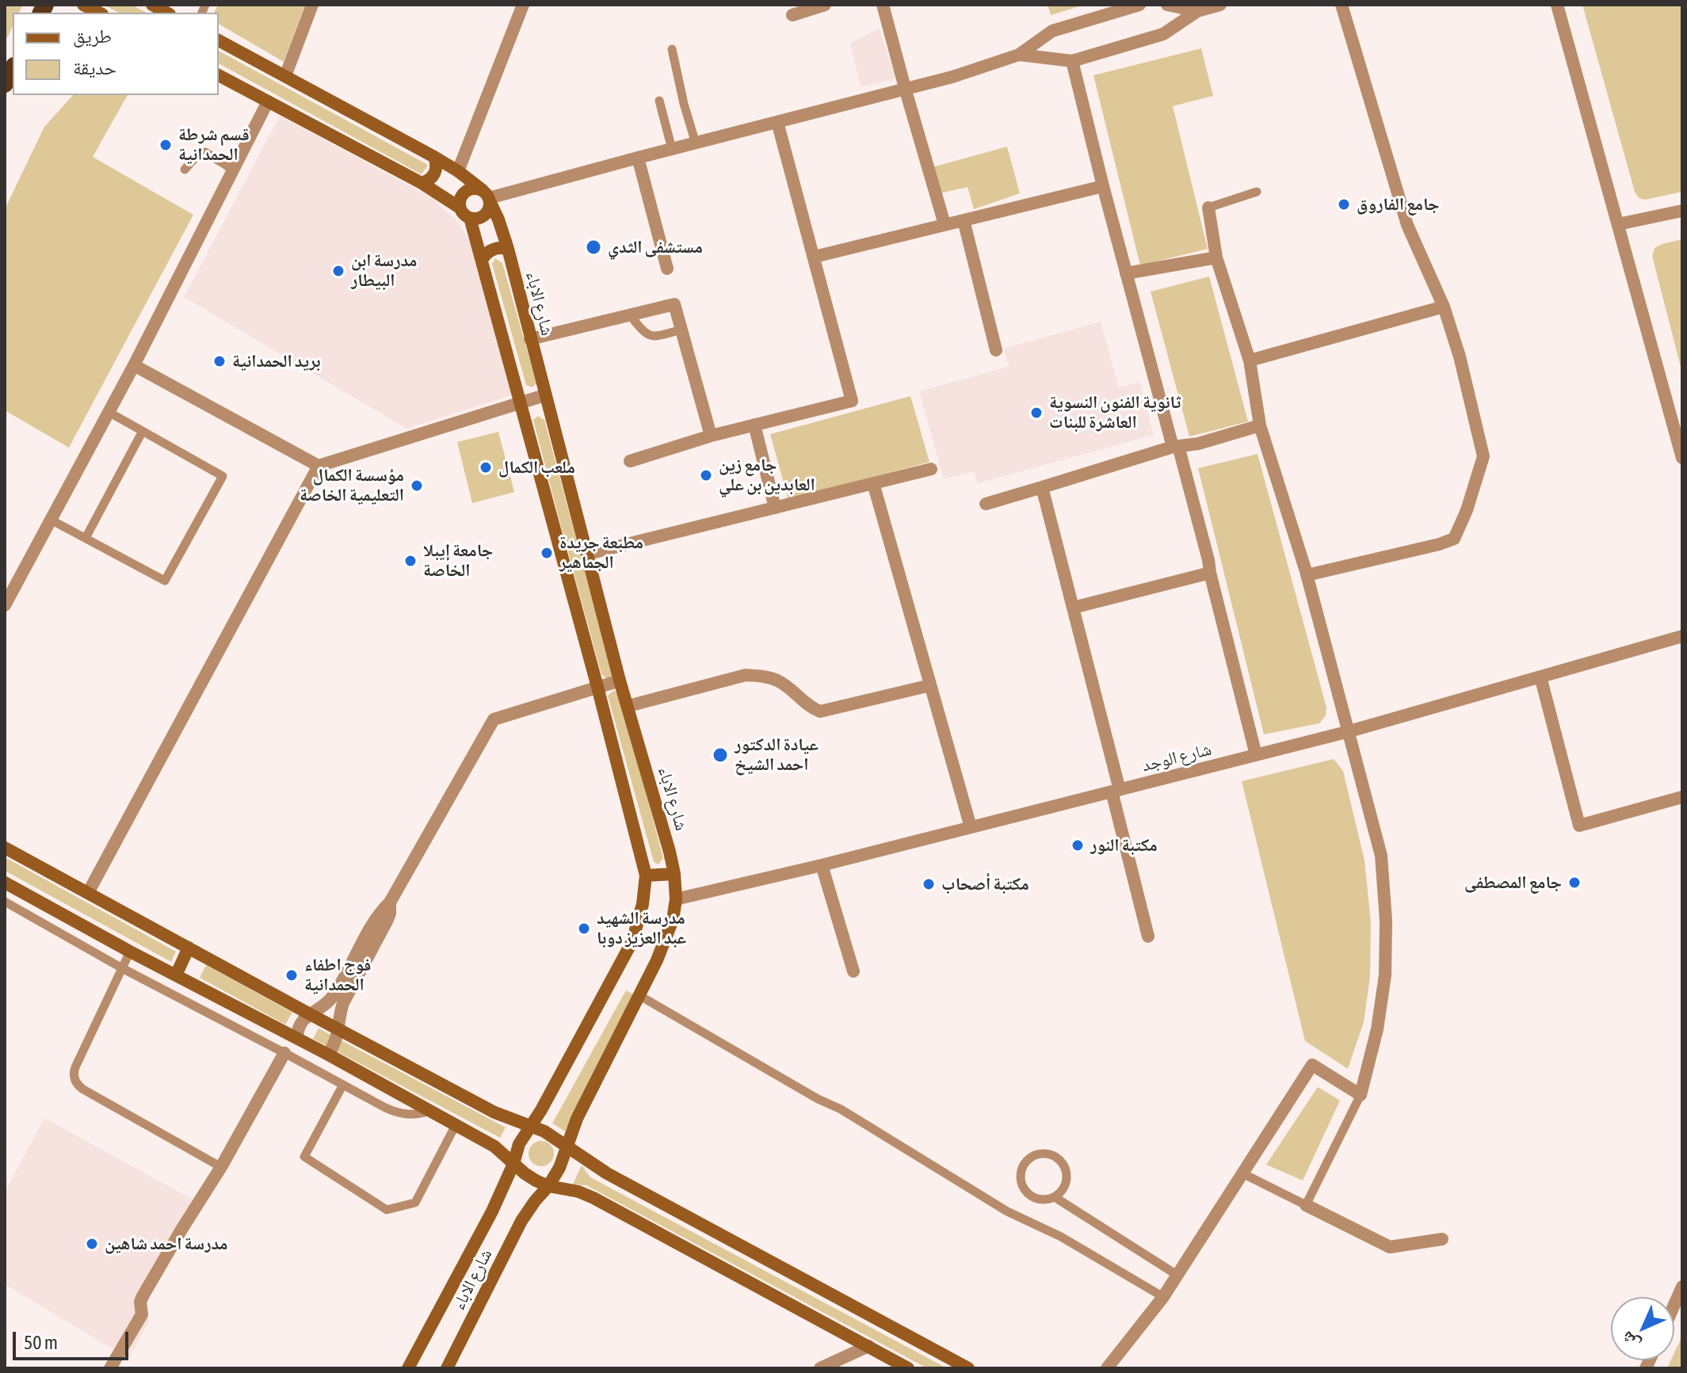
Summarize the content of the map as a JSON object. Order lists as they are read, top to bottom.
{
  "streets": {
    "main road": ["شارع الاباء"],
    "street": ["شارع الوجد"]
  },
  "crossings": [
    ["شارع الاباء", "شارع الوجد"]
  ],
  "places": [
    "قسم شرطة الحمدانية",
    "جامع الفاروق",
    "مستشفى الثدي",
    "مدرسة ابن البيطار",
    "بريد الحمدانية",
    "ثانوية الفنون النسوية العاشرة للبنات",
    "ملعب الكمال",
    "جامع زين العابدين بن علي",
    "مؤسسة الكمال التعليمية الخاصة",
    "مطبعة جريدة الجماهير",
    "جامعة إيبلا الخاصة",
    "عيادة الدكتور احمد الشيخ",
    "مكتبة النور",
    "جامع المصطفى",
    "مكتبة أصحاب",
    "مدرسة الشهيد عبد العزيز دوبا",
    "فوج اطفاء الحمدانية",
    "مدرسة احمد شاهين"
  ],
  "legend": ["طريق", "حديقة"],
  "scale_bar": "50 m",
  "north": "bottom left"
}
